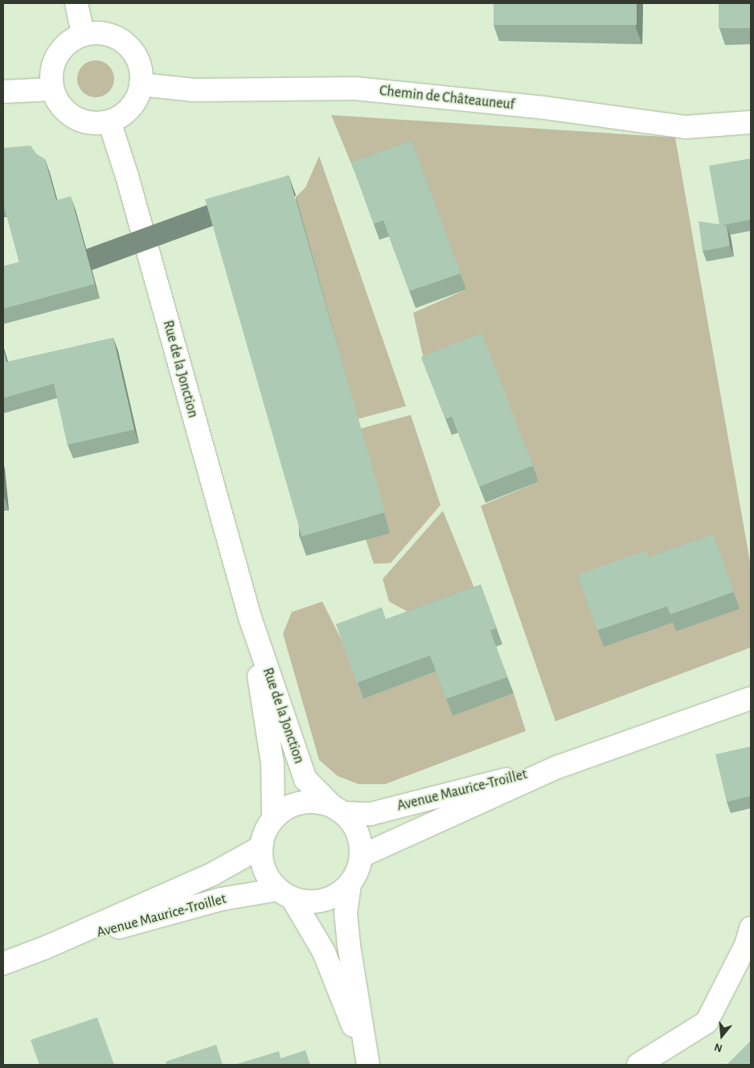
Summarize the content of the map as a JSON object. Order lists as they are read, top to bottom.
{
  "streets": {
    "street": ["Chemin de Châteauneuf", "Rue de la Jonction", "Avenue Maurice-Troillet"]
  },
  "crossings": [
    ["Chemin de Châteauneuf", "Rue de la Jonction"],
    ["Rue de la Jonction", "Avenue Maurice-Troillet"]
  ],
  "north": "bottom"
}
